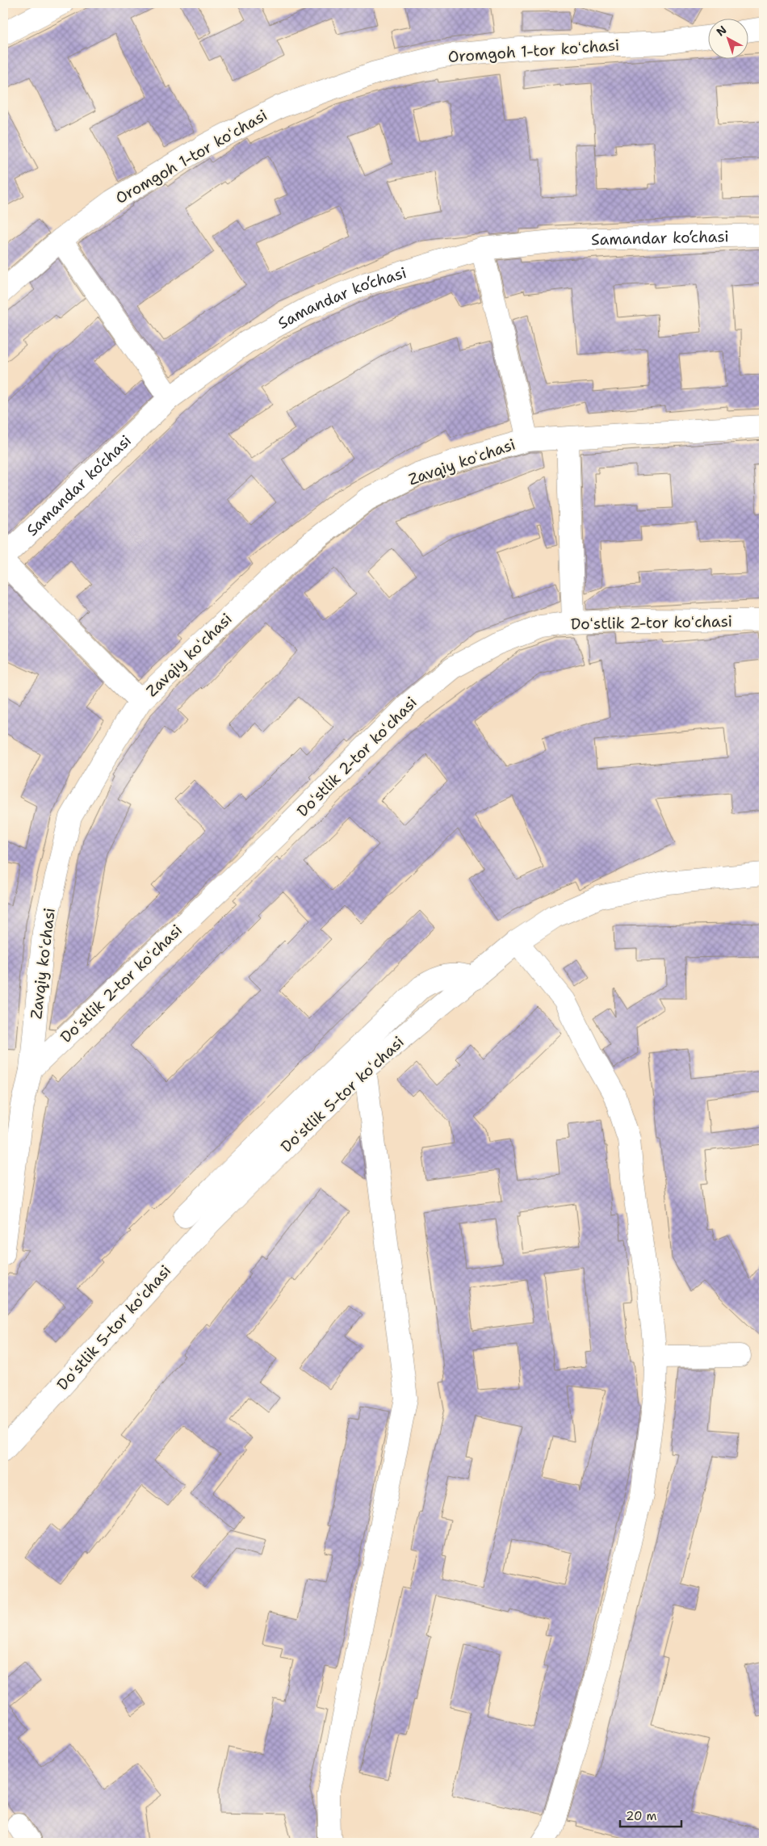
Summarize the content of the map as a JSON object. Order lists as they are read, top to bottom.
{
  "streets": {
    "street": [
      "Oromgoh 1-tor koʻchasi",
      "Samandar ko‘chasi",
      "Zavqiy koʻchasi",
      "Doʻstlik 2-tor koʻchasi",
      "Doʻstlik 5-tor koʻchasi"
    ]
  },
  "crossings": [
    ["Zavqiy koʻchasi", "Doʻstlik 2-tor koʻchasi"]
  ],
  "scale_bar": "20 m",
  "north": "top left"
}
